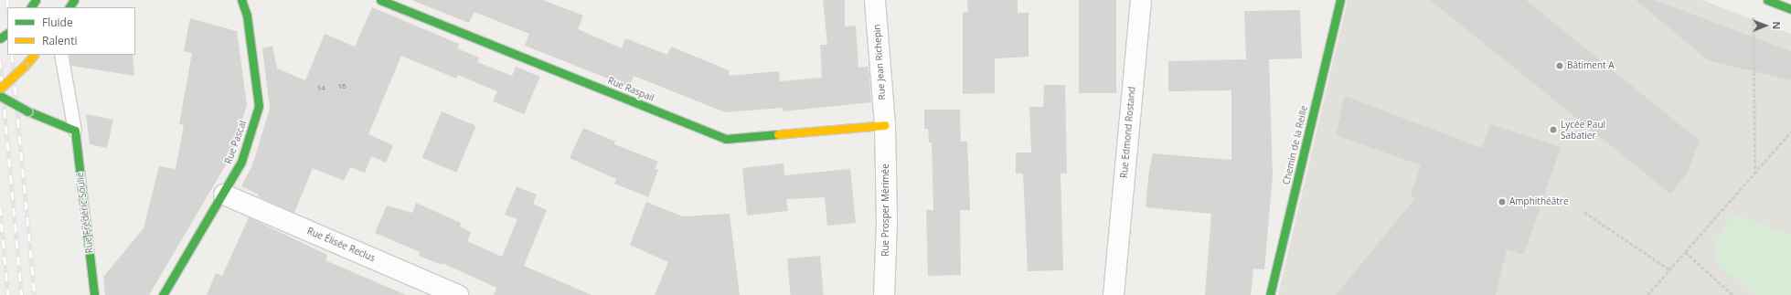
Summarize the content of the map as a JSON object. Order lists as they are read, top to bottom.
{
  "streets": {
    "street": [
      "Rue Jean Richepin",
      "Rue Raspail",
      "Rue Edmond Rostand",
      "Rue Pascal",
      "Chemin de la Reille",
      "Rue Prosper Mérimée",
      "Rue Frédéric Soulié",
      "Rue Élisée Reclus"
    ]
  },
  "crossings": [
    ["Rue Jean Richepin", "Rue Raspail"],
    ["Rue Jean Richepin", "Rue Prosper Mérimée"],
    ["Rue Raspail", "Rue Prosper Mérimée"],
    ["Rue Pascal", "Rue Élisée Reclus"]
  ],
  "places": ["Bâtiment A", "Lycée Paul Sabatier", "Amphithéâtre"],
  "house_numbers": ["16", "14"],
  "legend": ["Fluide", "Ralenti"],
  "north": "right"
}
